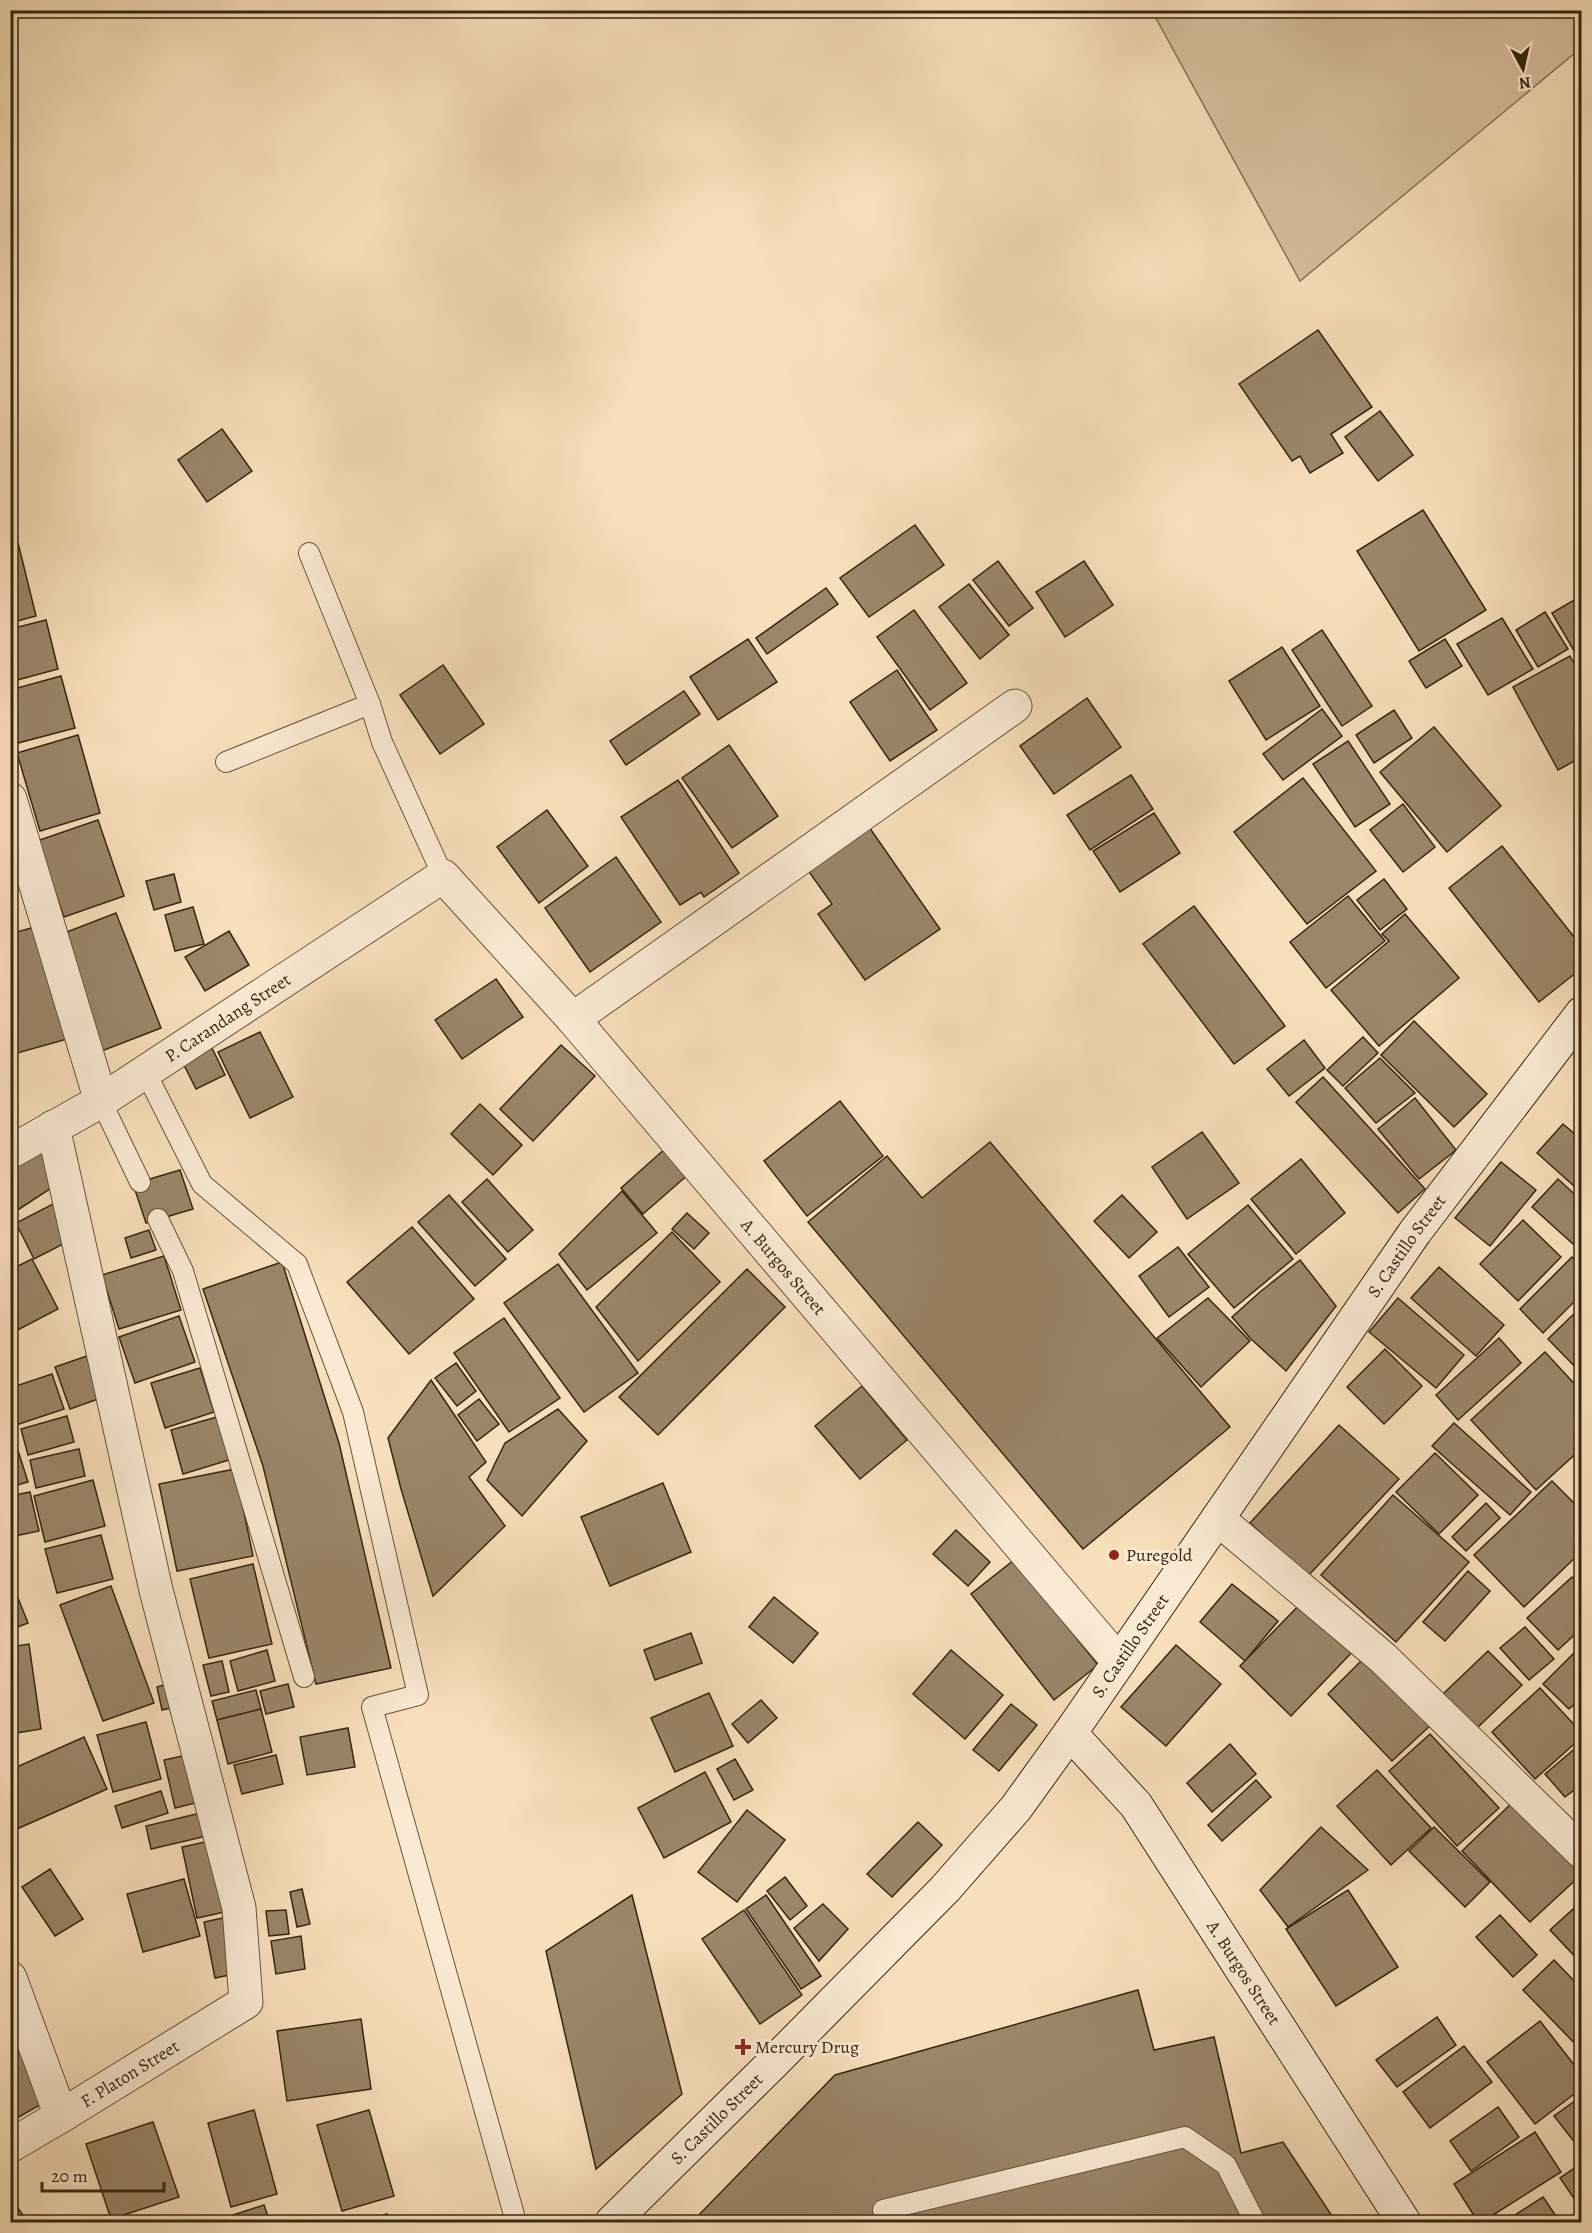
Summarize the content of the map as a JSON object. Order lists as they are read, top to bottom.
{
  "streets": {
    "street": [
      "P. Carandang Street",
      "S. Castillo Street",
      "A. Burgos Street",
      "F. Platon Street"
    ]
  },
  "crossings": [
    ["P. Carandang Street", "A. Burgos Street"],
    ["P. Carandang Street", "F. Platon Street"],
    ["S. Castillo Street", "A. Burgos Street"]
  ],
  "places": {
    "other": ["Puregold"],
    "health": ["Mercury Drug"]
  },
  "scale_bar": "20 m",
  "north": "bottom"
}
